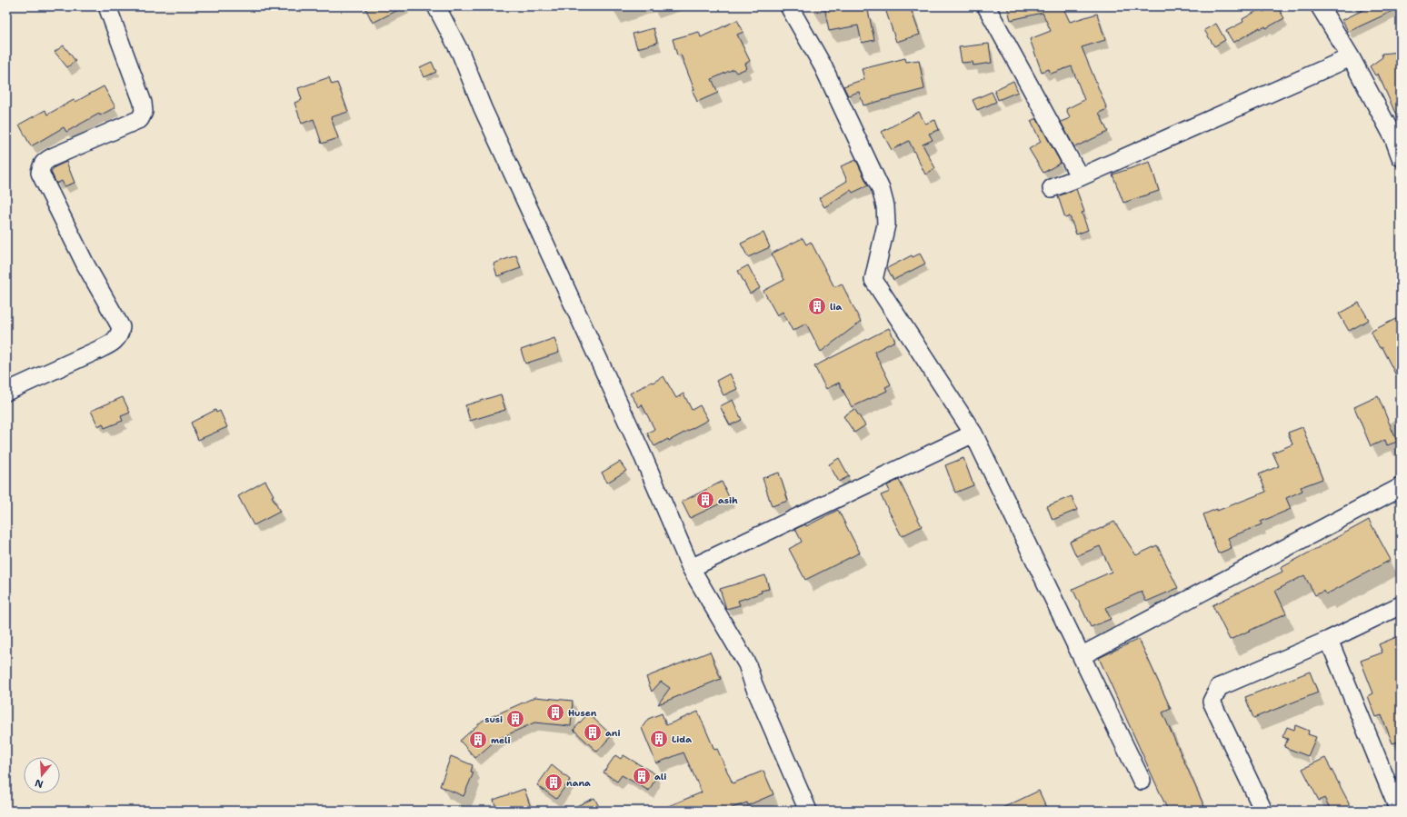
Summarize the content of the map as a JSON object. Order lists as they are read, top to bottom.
{
  "places": {
    "building": [
      "lia",
      "asih",
      "Husen",
      "susi",
      "ani",
      "Lida",
      "meli",
      "ali",
      "nana"
    ]
  },
  "north": "bottom"
}
